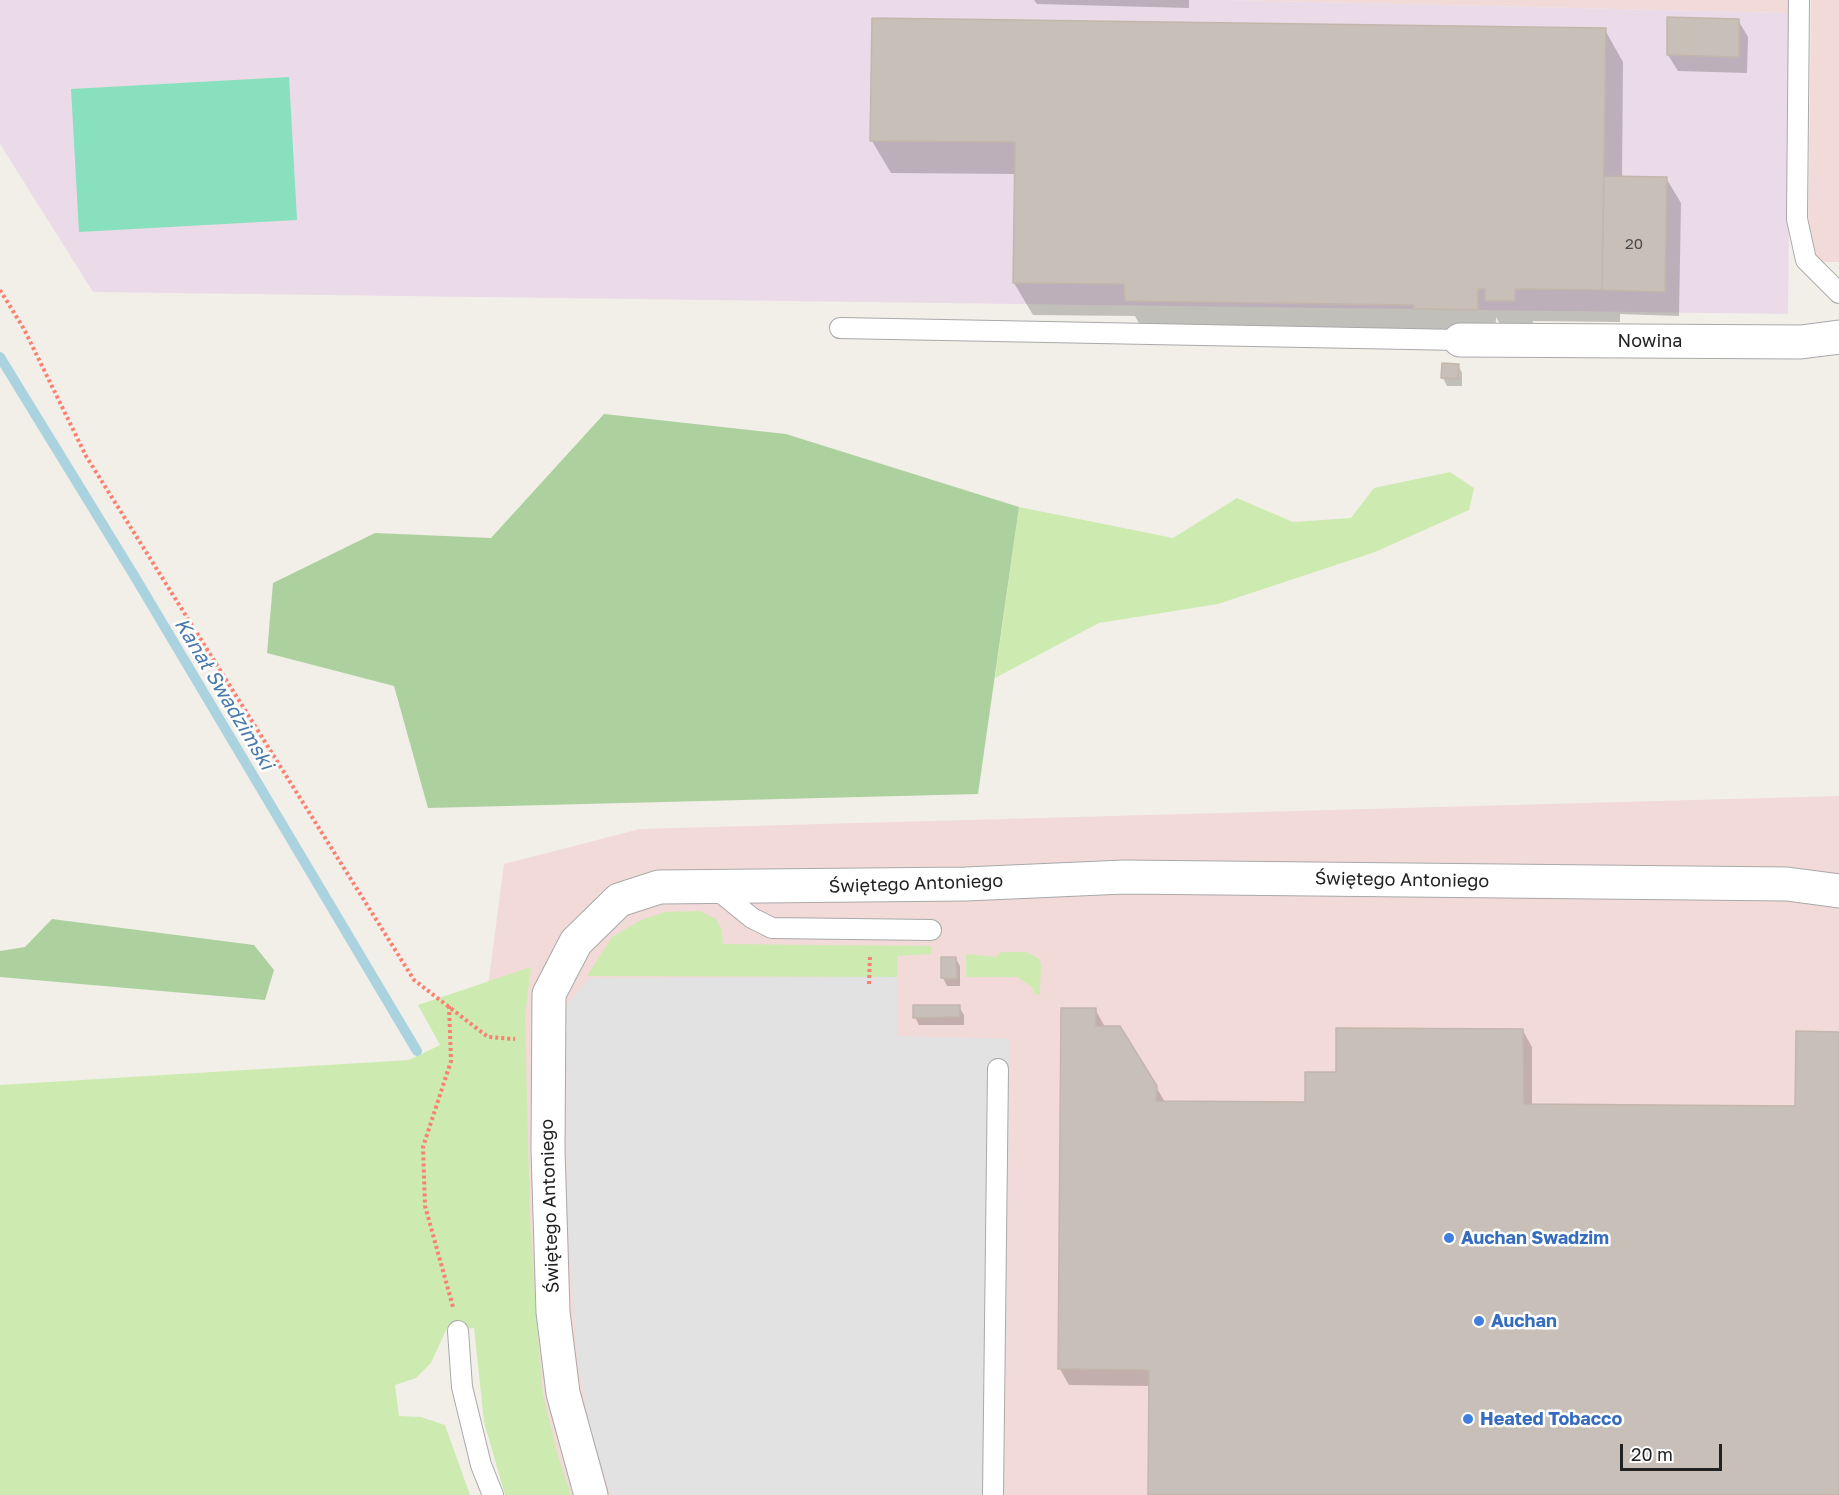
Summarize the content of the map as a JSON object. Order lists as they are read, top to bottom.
{
  "streets": {
    "street": ["Nowina", "Świętego Antoniego"]
  },
  "water": ["Kanał Swadzimski"],
  "places": ["Auchan Swadzim", "Auchan", "Heated Tobacco"],
  "house_numbers": ["20"],
  "scale_bar": "20 m"
}
